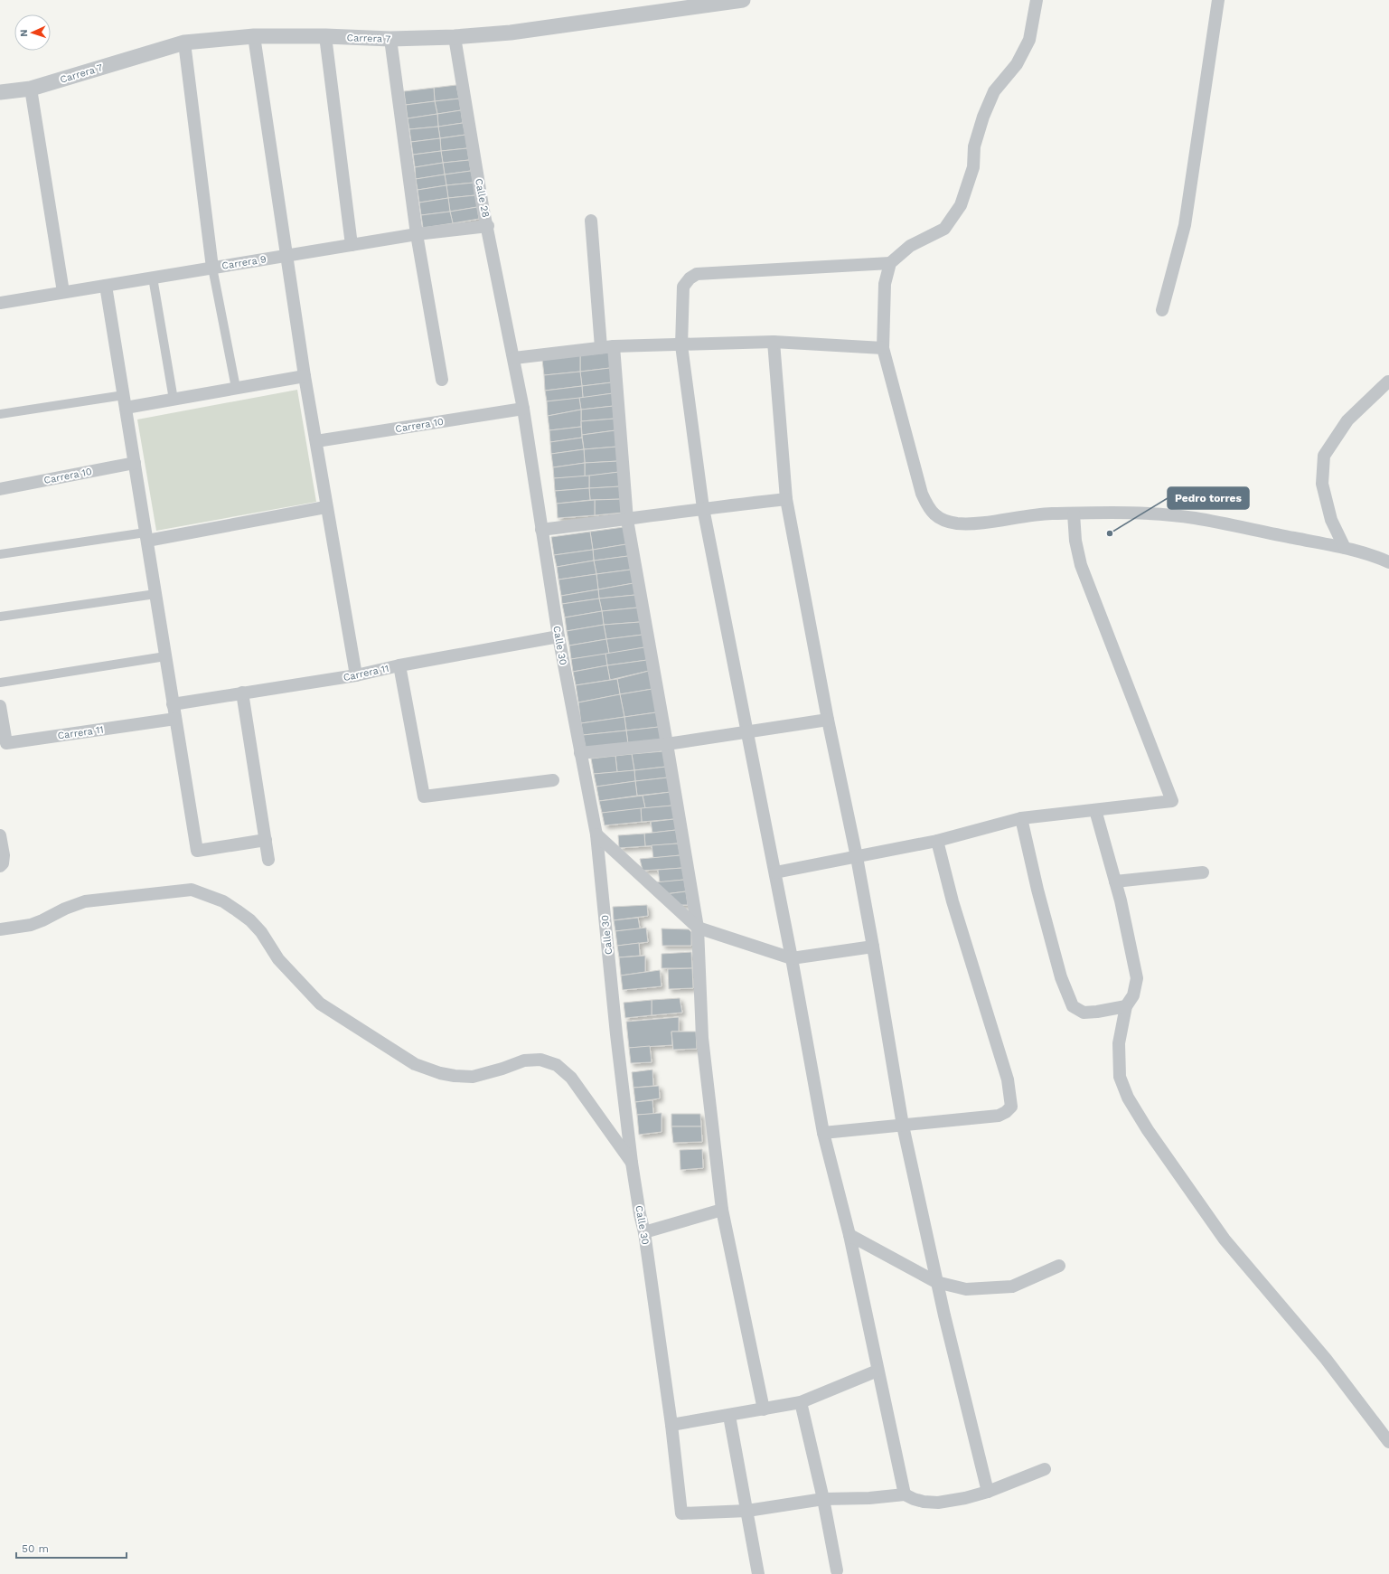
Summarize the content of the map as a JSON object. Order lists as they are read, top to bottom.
{
  "streets": {
    "street": [
      "Carrera 7",
      "Calle 28",
      "Carrera 9",
      "Carrera 10",
      "Calle 30",
      "Carrera 11"
    ]
  },
  "crossings": [
    ["Carrera 7", "Calle 28"],
    ["Calle 28", "Carrera 9"],
    ["Calle 28", "Calle 30"],
    ["Carrera 10", "Calle 30"],
    ["Calle 30", "Carrera 11"]
  ],
  "places": ["Pedro torres"],
  "scale_bar": "50 m",
  "north": "left"
}
